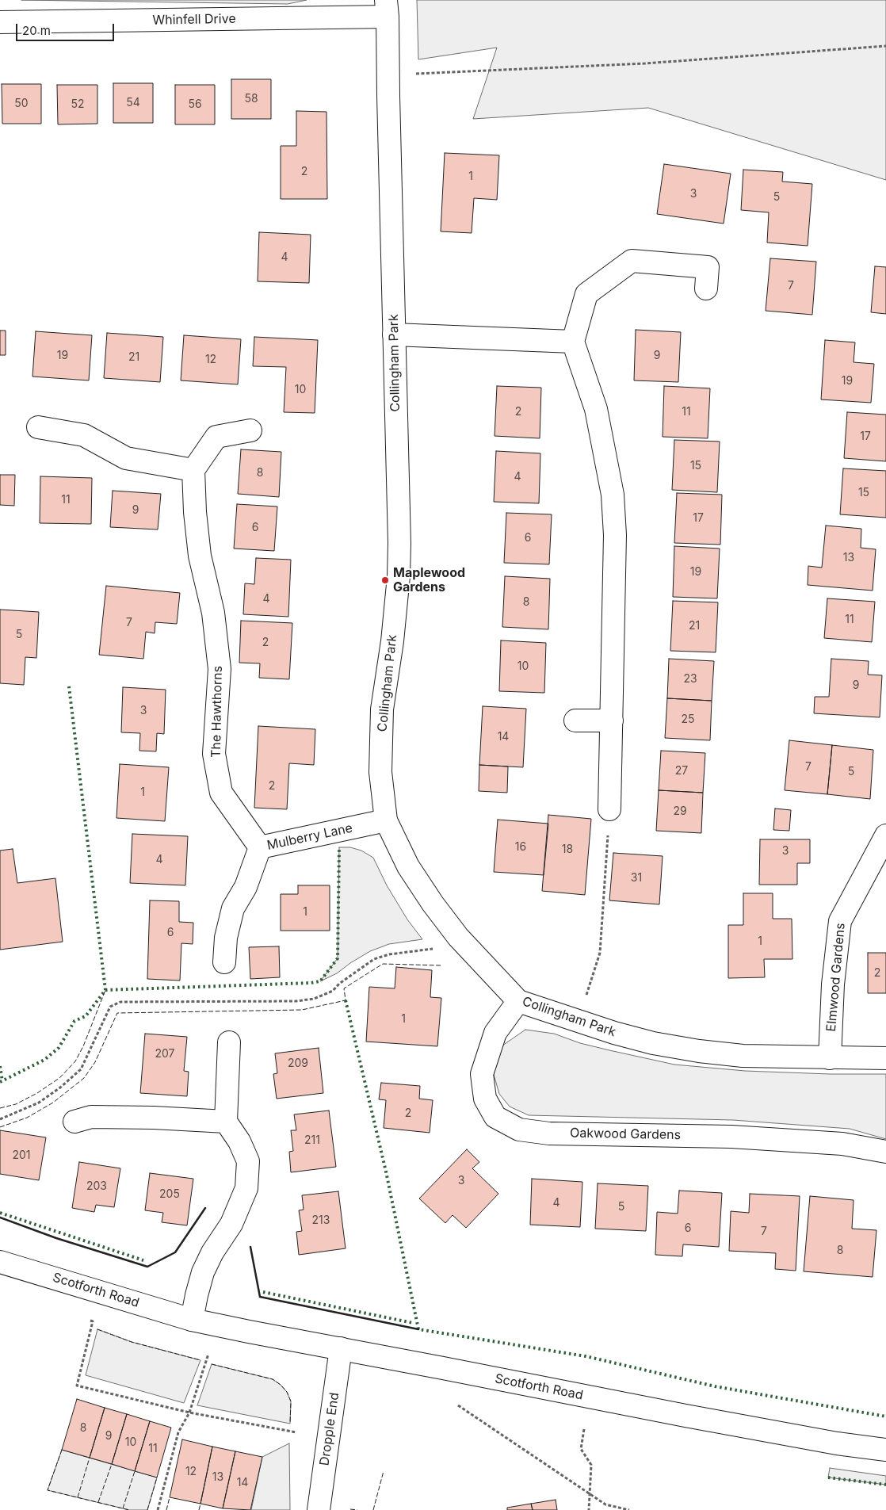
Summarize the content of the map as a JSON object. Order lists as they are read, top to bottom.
{
  "streets": {
    "street": [
      "Whinfell Drive",
      "Collingham Park",
      "The Hawthorns",
      "Mulberry Lane",
      "Elmwood Gardens",
      "Oakwood Gardens",
      "Scotforth Road",
      "Dropple End"
    ]
  },
  "crossings": [
    ["Whinfell Drive", "Collingham Park"],
    ["Collingham Park", "Mulberry Lane"],
    ["Collingham Park", "Elmwood Gardens"],
    ["Collingham Park", "Oakwood Gardens"],
    ["The Hawthorns", "Mulberry Lane"],
    ["Scotforth Road", "Dropple End"]
  ],
  "places": ["Maplewood Gardens"],
  "house_numbers": [
    "58",
    "54",
    "50",
    "52",
    "56",
    "2",
    "1",
    "3",
    "5",
    "4",
    "7",
    "19",
    "9",
    "21",
    "12",
    "19",
    "10",
    "2",
    "11",
    "17",
    "15",
    "8",
    "4",
    "15",
    "11",
    "9",
    "17",
    "6",
    "6",
    "13",
    "19",
    "4",
    "8",
    "11",
    "7",
    "21",
    "5",
    "2",
    "10",
    "23",
    "9",
    "3",
    "25",
    "14",
    "7",
    "27",
    "5",
    "2",
    "1",
    "29",
    "16",
    "18",
    "3",
    "4",
    "31",
    "1",
    "6",
    "1",
    "2",
    "1",
    "207",
    "209",
    "2",
    "211",
    "201",
    "3",
    "203",
    "205",
    "4",
    "5",
    "213",
    "6",
    "7",
    "8",
    "8",
    "9",
    "10",
    "11",
    "12",
    "13",
    "14"
  ],
  "scale_bar": "20 m"
}
